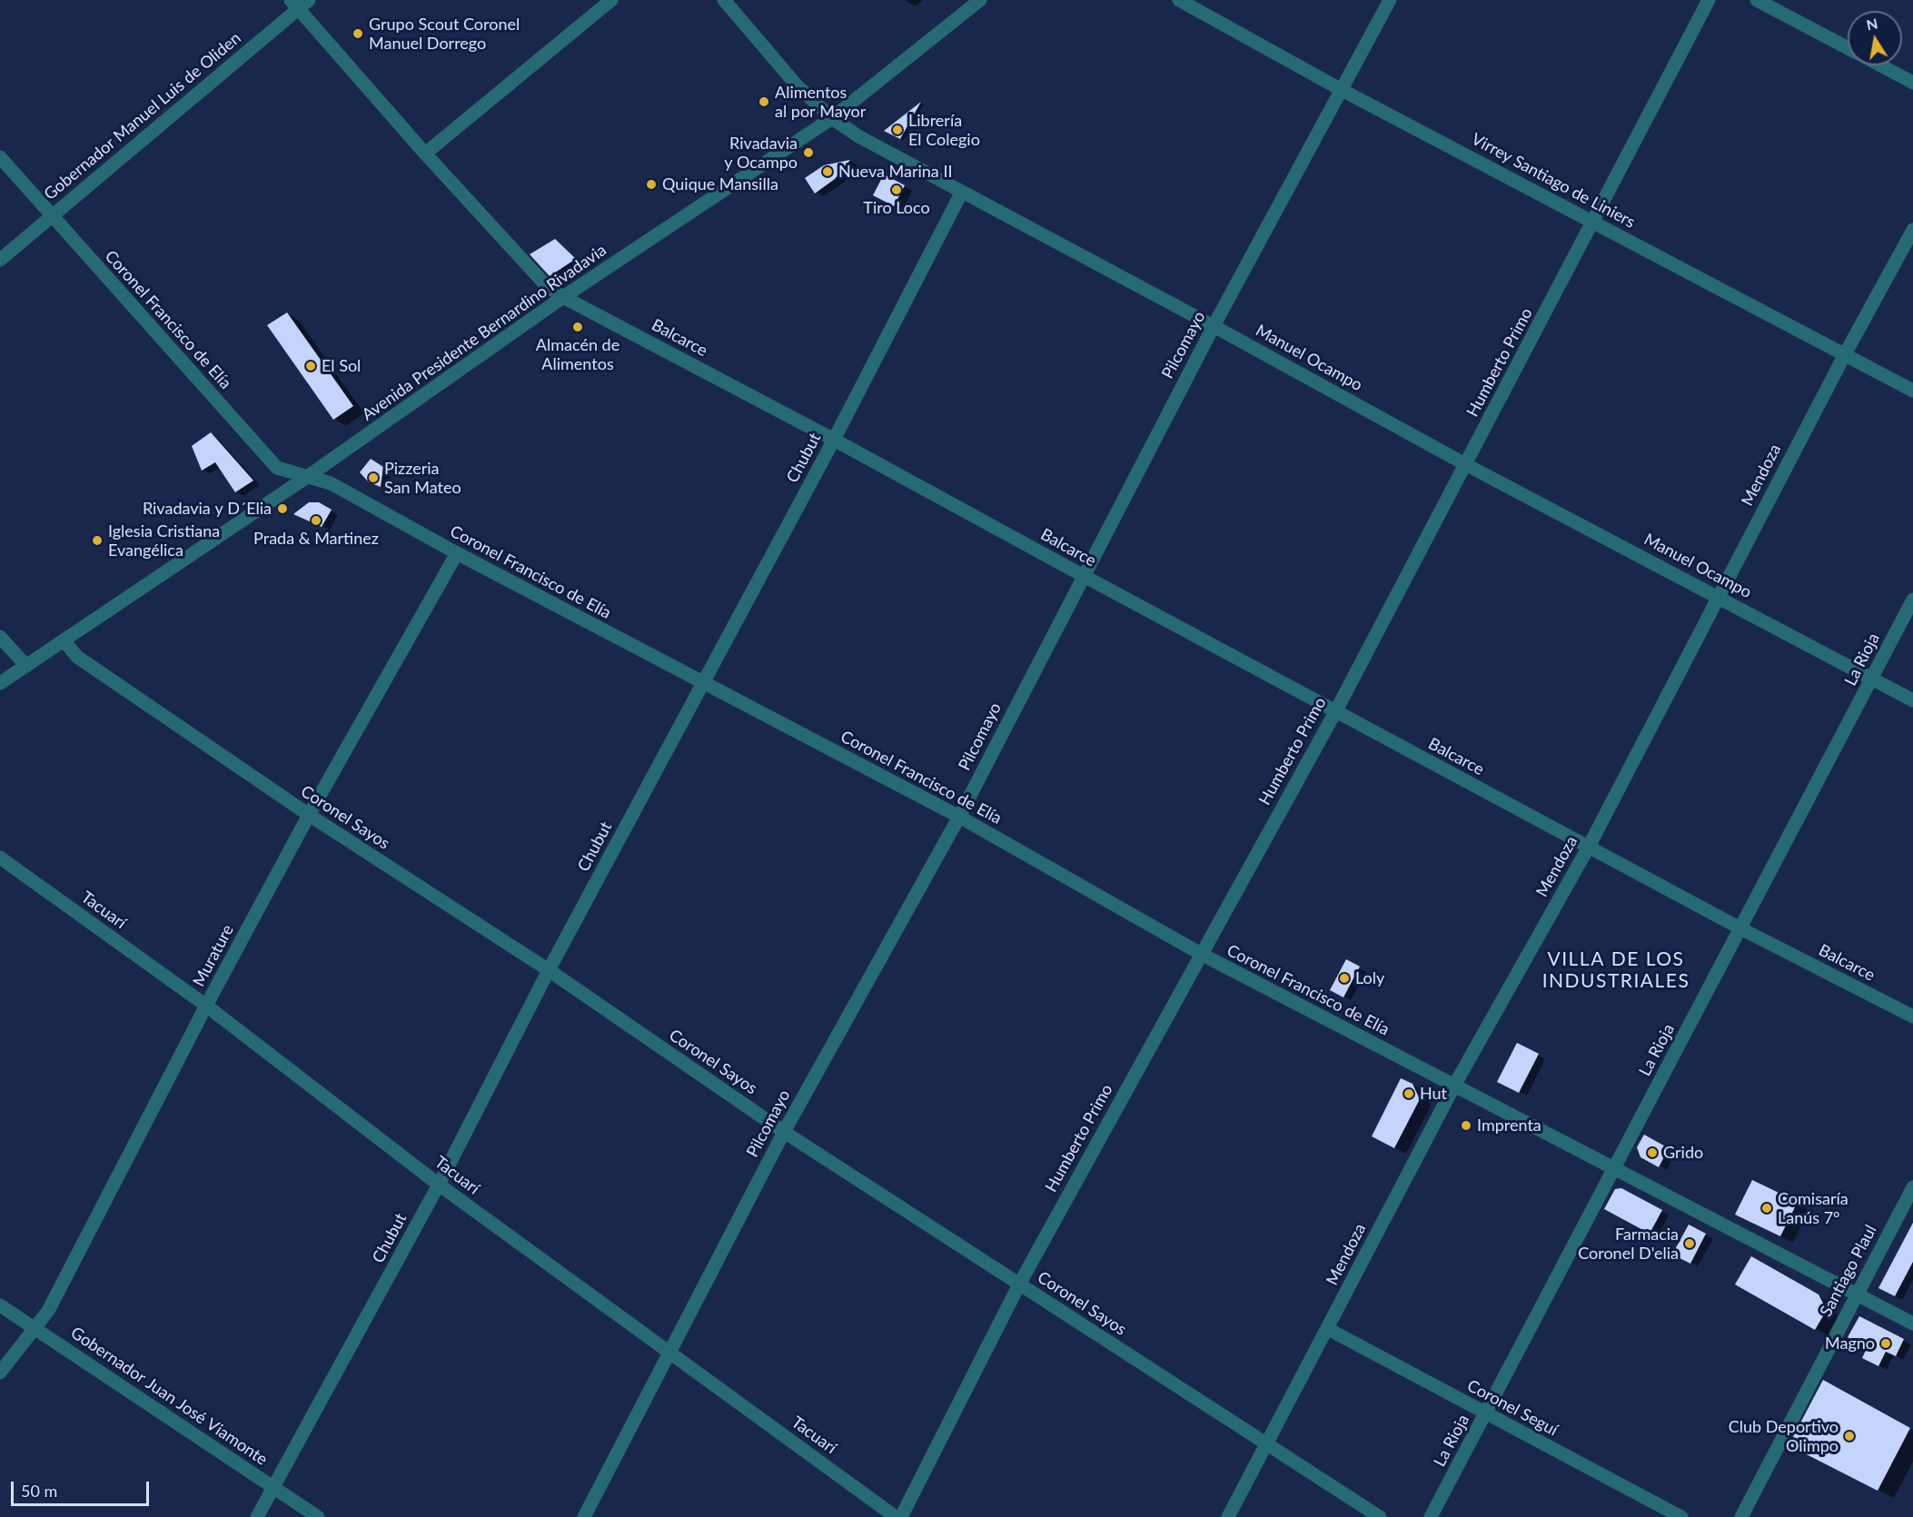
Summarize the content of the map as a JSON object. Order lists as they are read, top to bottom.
{
  "streets": {
    "street": [
      "Gobernador Manuel Luis de Oliden",
      "Virrey Santiago de Liniers",
      "Coronel Francisco de Elía",
      "Avenida Presidente Bernardino Rivadavia",
      "Balcarce",
      "Pilcomayo",
      "Manuel Ocampo",
      "Humberto Primo",
      "Chubut",
      "Mendoza",
      "La Rioja",
      "Coronel Sayos",
      "Tacuarí",
      "Murature",
      "Santiago Plaul",
      "Gobernador Juan José Viamonte",
      "Coronel Seguí"
    ]
  },
  "crossings": [
    ["Gobernador Manuel Luis de Oliden", "Coronel Francisco de Elía"],
    ["Gobernador Manuel Luis de Oliden", "Balcarce"],
    ["Virrey Santiago de Liniers", "Pilcomayo"],
    ["Virrey Santiago de Liniers", "Humberto Primo"],
    ["Virrey Santiago de Liniers", "Mendoza"],
    ["Coronel Francisco de Elía", "Avenida Presidente Bernardino Rivadavia"],
    ["Coronel Francisco de Elía", "Pilcomayo"],
    ["Coronel Francisco de Elía", "Humberto Primo"],
    ["Coronel Francisco de Elía", "Chubut"],
    ["Coronel Francisco de Elía", "Mendoza"],
    ["Coronel Francisco de Elía", "La Rioja"],
    ["Coronel Francisco de Elía", "Murature"],
    ["Coronel Francisco de Elía", "Santiago Plaul"],
    ["Avenida Presidente Bernardino Rivadavia", "Balcarce"],
    ["Avenida Presidente Bernardino Rivadavia", "Manuel Ocampo"],
    ["Avenida Presidente Bernardino Rivadavia", "Coronel Sayos"],
    ["Balcarce", "Pilcomayo"],
    ["Balcarce", "Humberto Primo"],
    ["Balcarce", "Chubut"],
    ["Balcarce", "Mendoza"],
    ["Balcarce", "La Rioja"],
    ["Pilcomayo", "Manuel Ocampo"],
    ["Pilcomayo", "Coronel Sayos"],
    ["Pilcomayo", "Tacuarí"],
    ["Manuel Ocampo", "Humberto Primo"],
    ["Manuel Ocampo", "Chubut"],
    ["Manuel Ocampo", "Mendoza"],
    ["Manuel Ocampo", "La Rioja"],
    ["Humberto Primo", "Coronel Sayos"],
    ["Chubut", "Coronel Sayos"],
    ["Chubut", "Tacuarí"],
    ["Chubut", "Gobernador Juan José Viamonte"],
    ["Mendoza", "Coronel Sayos"],
    ["Mendoza", "Coronel Seguí"],
    ["La Rioja", "Coronel Seguí"],
    ["Coronel Sayos", "Murature"],
    ["Tacuarí", "Murature"],
    ["Murature", "Gobernador Juan José Viamonte"]
  ],
  "districts": ["VILLA DE LOS INDUSTRIALES"],
  "places": [
    "Grupo Scout Coronel Manuel Dorrego",
    "Alimentos al por Mayor",
    "Librería El Colegio",
    "Rivadavia y Ocampo",
    "Nueva Marina II",
    "Quique Mansilla",
    "Tiro Loco",
    "Almacén de Alimentos",
    "El Sol",
    "Pizzeria San Mateo",
    "Rivadavia y D´Elia",
    "Prada & Martinez",
    "Iglesia Cristiana Evangélica",
    "Loly",
    "Hut",
    "Imprenta",
    "Grido",
    "Comisaría Lanús 7°",
    "Farmacia Coronel D'elia",
    "Magno",
    "Club Deportivo Olimpo"
  ],
  "scale_bar": "50 m",
  "north": "top"
}
